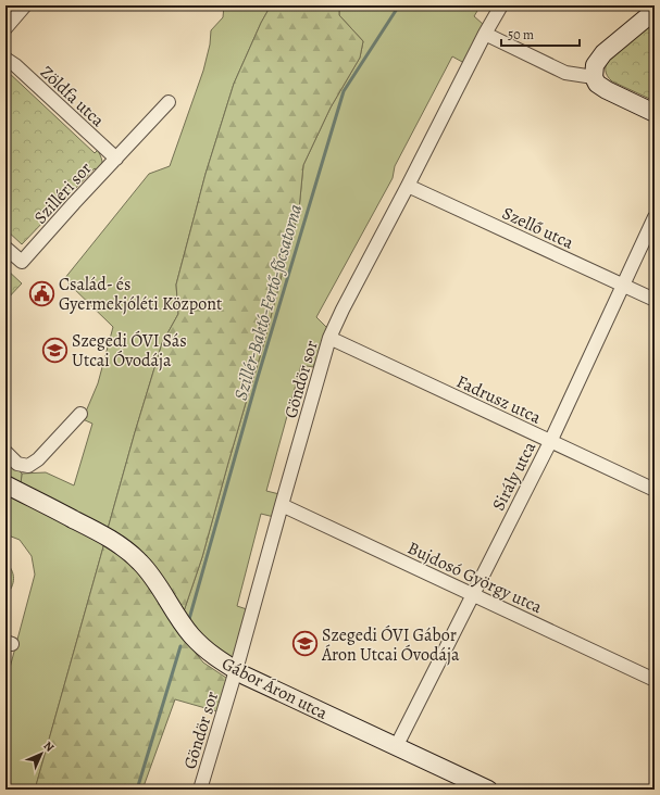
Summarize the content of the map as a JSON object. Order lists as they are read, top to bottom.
{
  "streets": {
    "street": [
      "Zöldfa utca",
      "Szilléri sor",
      "Szellő utca",
      "Göndör sor",
      "Fadrusz utca",
      "Sirály utca",
      "Bujdosó György utca",
      "Gábor Áron utca"
    ]
  },
  "crossings": [
    ["Zöldfa utca", "Szilléri sor"],
    ["Szellő utca", "Göndör sor"],
    ["Szellő utca", "Sirály utca"],
    ["Göndör sor", "Fadrusz utca"],
    ["Göndör sor", "Bujdosó György utca"],
    ["Göndör sor", "Gábor Áron utca"],
    ["Fadrusz utca", "Sirály utca"],
    ["Sirály utca", "Bujdosó György utca"],
    ["Sirály utca", "Gábor Áron utca"]
  ],
  "water": ["Szillér-Baktó-Fertő-főcsatorna"],
  "places": {
    "public building": ["Család- és Gyermekjóléti Központ"],
    "school or university": ["Szegedi ÓVI Sás Utcai Óvodája", "Szegedi ÓVI Gábor Áron Utcai Óvodája"]
  },
  "scale_bar": "50 m",
  "north": "top right"
}
